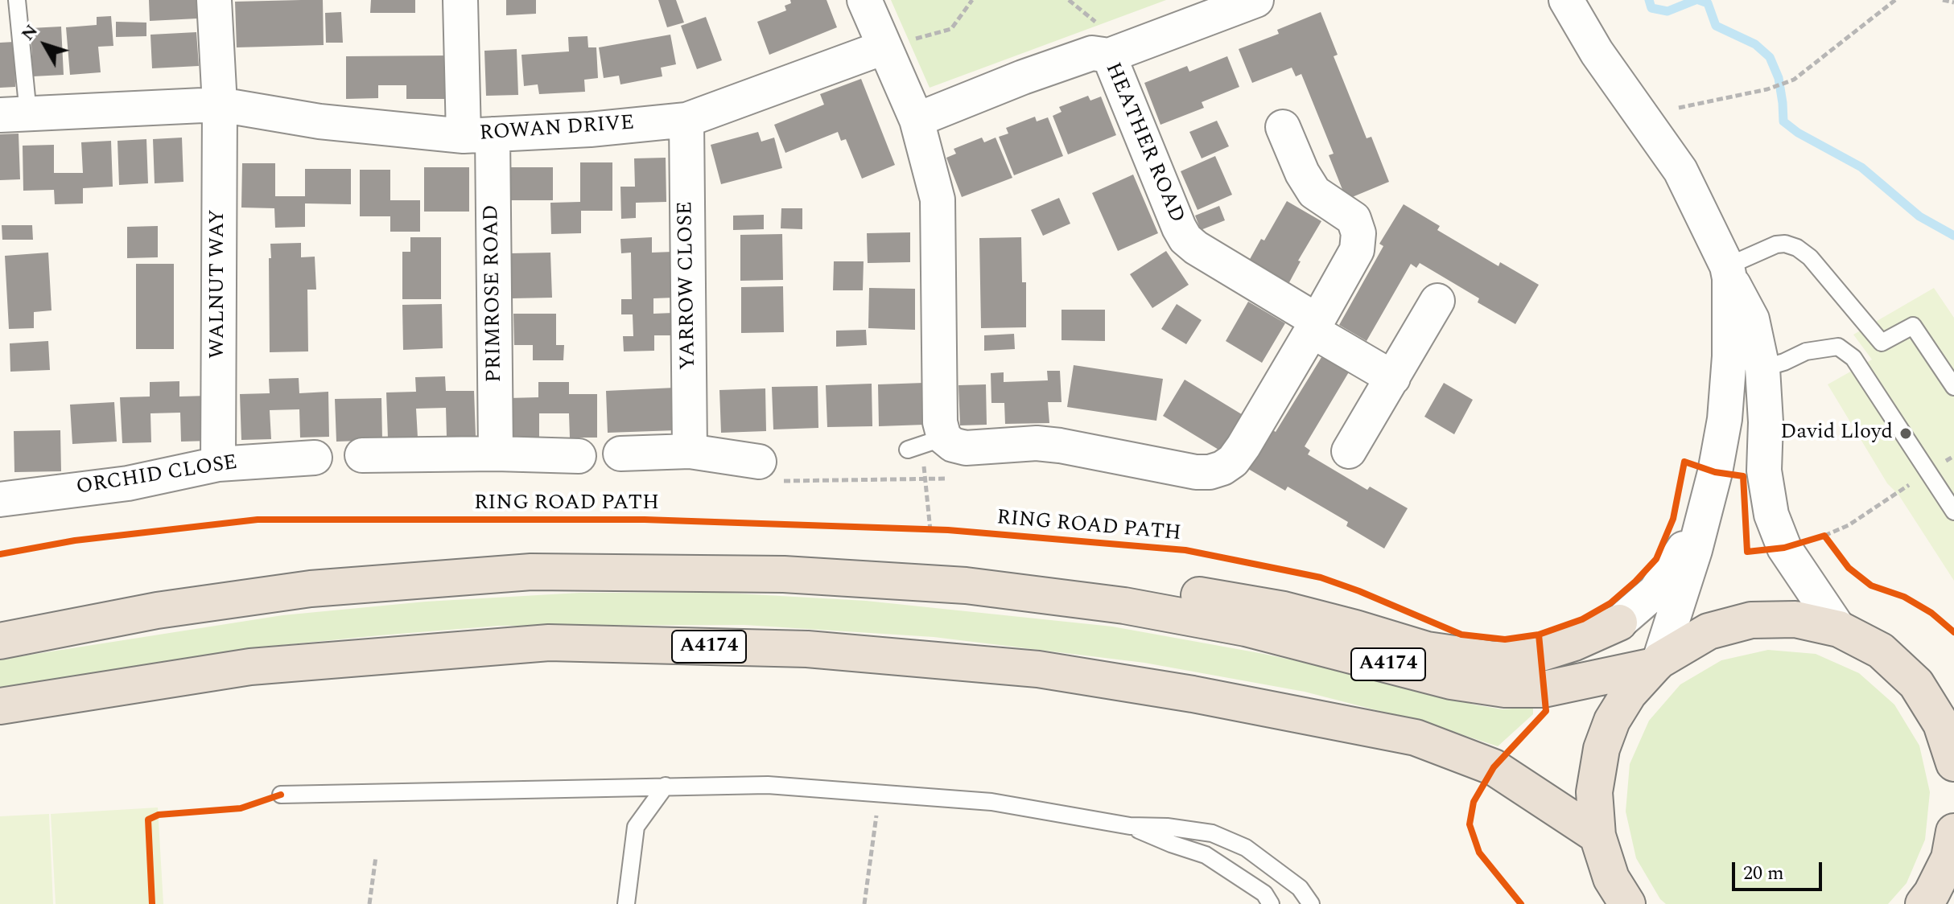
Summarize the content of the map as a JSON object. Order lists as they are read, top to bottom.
{
  "streets": {
    "highway": ["A4174"],
    "street": [
      "ROWAN DRIVE",
      "HEATHER ROAD",
      "WALNUT WAY",
      "YARROW CLOSE",
      "PRIMROSE ROAD",
      "ORCHID CLOSE"
    ],
    "cycle path": ["RING ROAD PATH"]
  },
  "crossings": [
    ["ROWAN DRIVE", "WALNUT WAY"],
    ["ROWAN DRIVE", "YARROW CLOSE"],
    ["ROWAN DRIVE", "PRIMROSE ROAD"],
    ["WALNUT WAY", "ORCHID CLOSE"]
  ],
  "places": ["David Lloyd"],
  "scale_bar": "20 m",
  "north": "top left"
}
